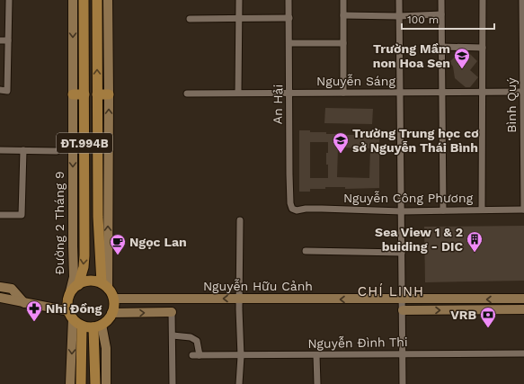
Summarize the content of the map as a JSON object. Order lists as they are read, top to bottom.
{
  "streets": {
    "main road": ["ĐT.994B", "Đường 2 Tháng 9", "Nguyễn Hữu Cảnh"],
    "street": [
      "Nguyễn Sáng",
      "An Hải",
      "Bình Quý",
      "Nguyễn Công Phương",
      "Nguyễn Đình Thi"
    ]
  },
  "crossings": [
    ["Nguyễn Sáng", "An Hải"],
    ["Nguyễn Sáng", "Bình Quý"],
    ["An Hải", "Nguyễn Công Phương"],
    ["Bình Quý", "Nguyễn Công Phương"],
    ["ĐT.994B", "Đường 2 Tháng 9"],
    ["ĐT.994B", "Nguyễn Hữu Cảnh"],
    ["Đường 2 Tháng 9", "Nguyễn Hữu Cảnh"]
  ],
  "districts": ["CHÍ LINH"],
  "places": {
    "school or university": ["Trường Mầm non Hoa Sen", "Trường Trung học cơ sở Nguyễn Thái Bình"],
    "building": ["Sea View 1 & 2 buiding - DIC"],
    "cafe": ["Ngọc Lan"],
    "pharmacy": ["Nhi Đồng"],
    "bank": ["VRB"]
  },
  "scale_bar": "100 m"
}
